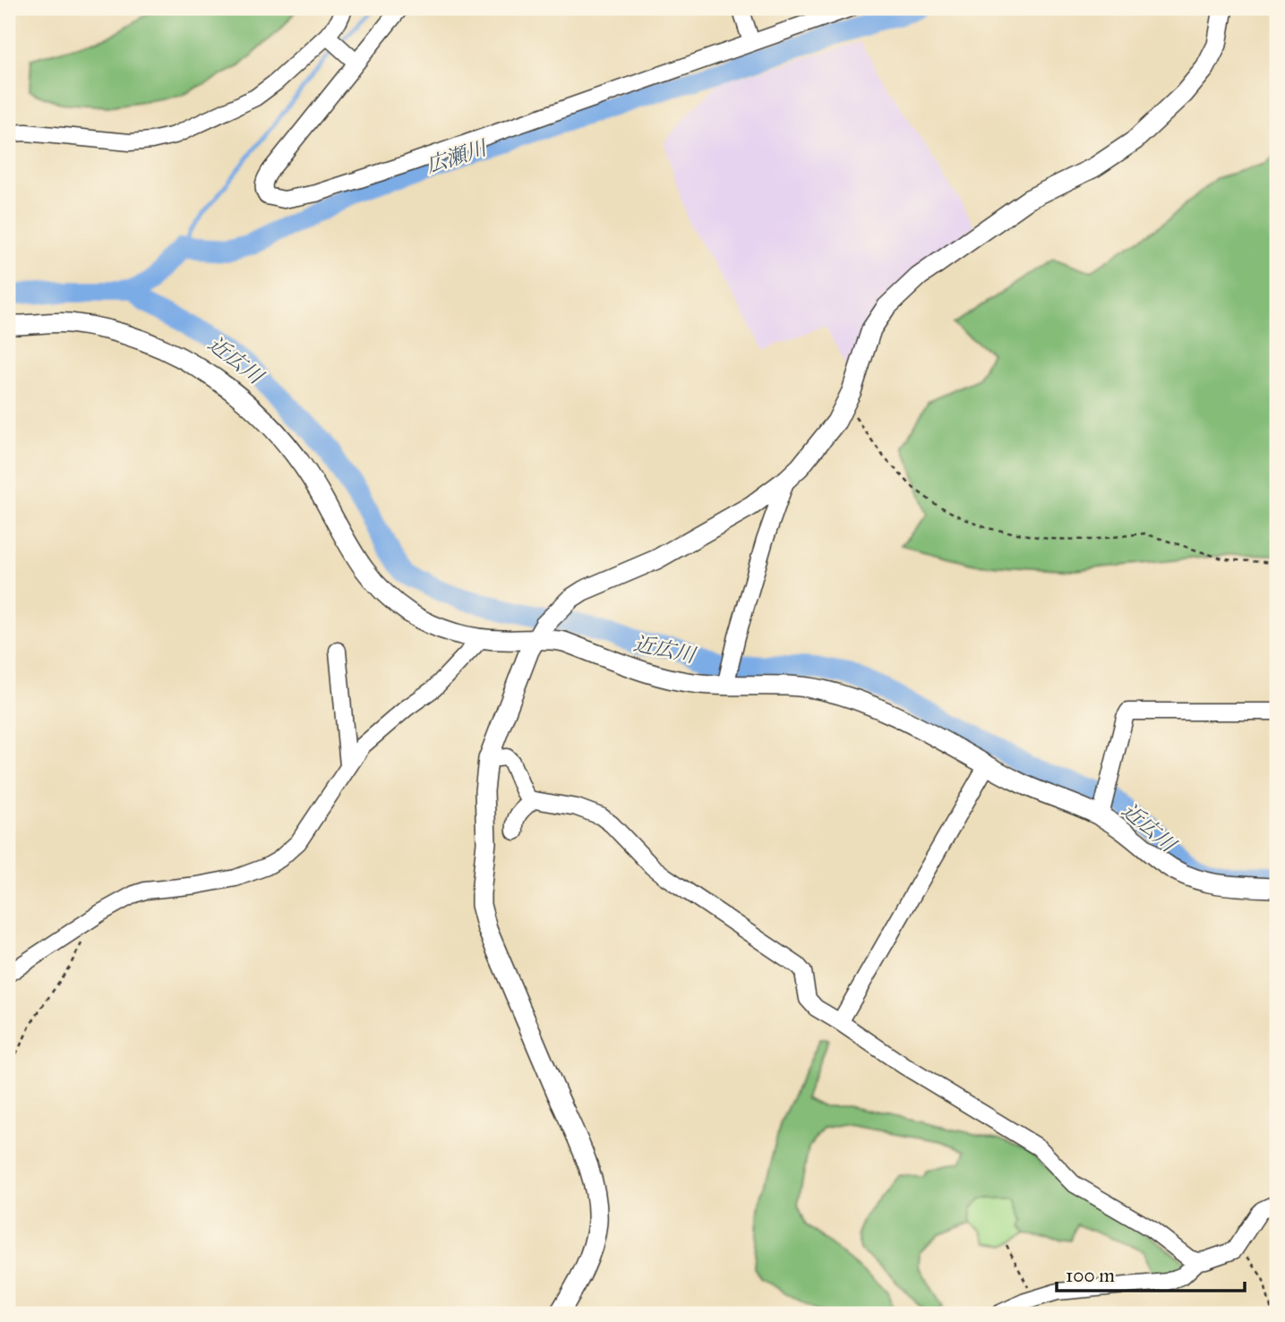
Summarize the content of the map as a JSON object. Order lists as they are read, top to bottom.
{
  "water": ["広瀬川", "近広川"],
  "scale_bar": "100 m"
}
